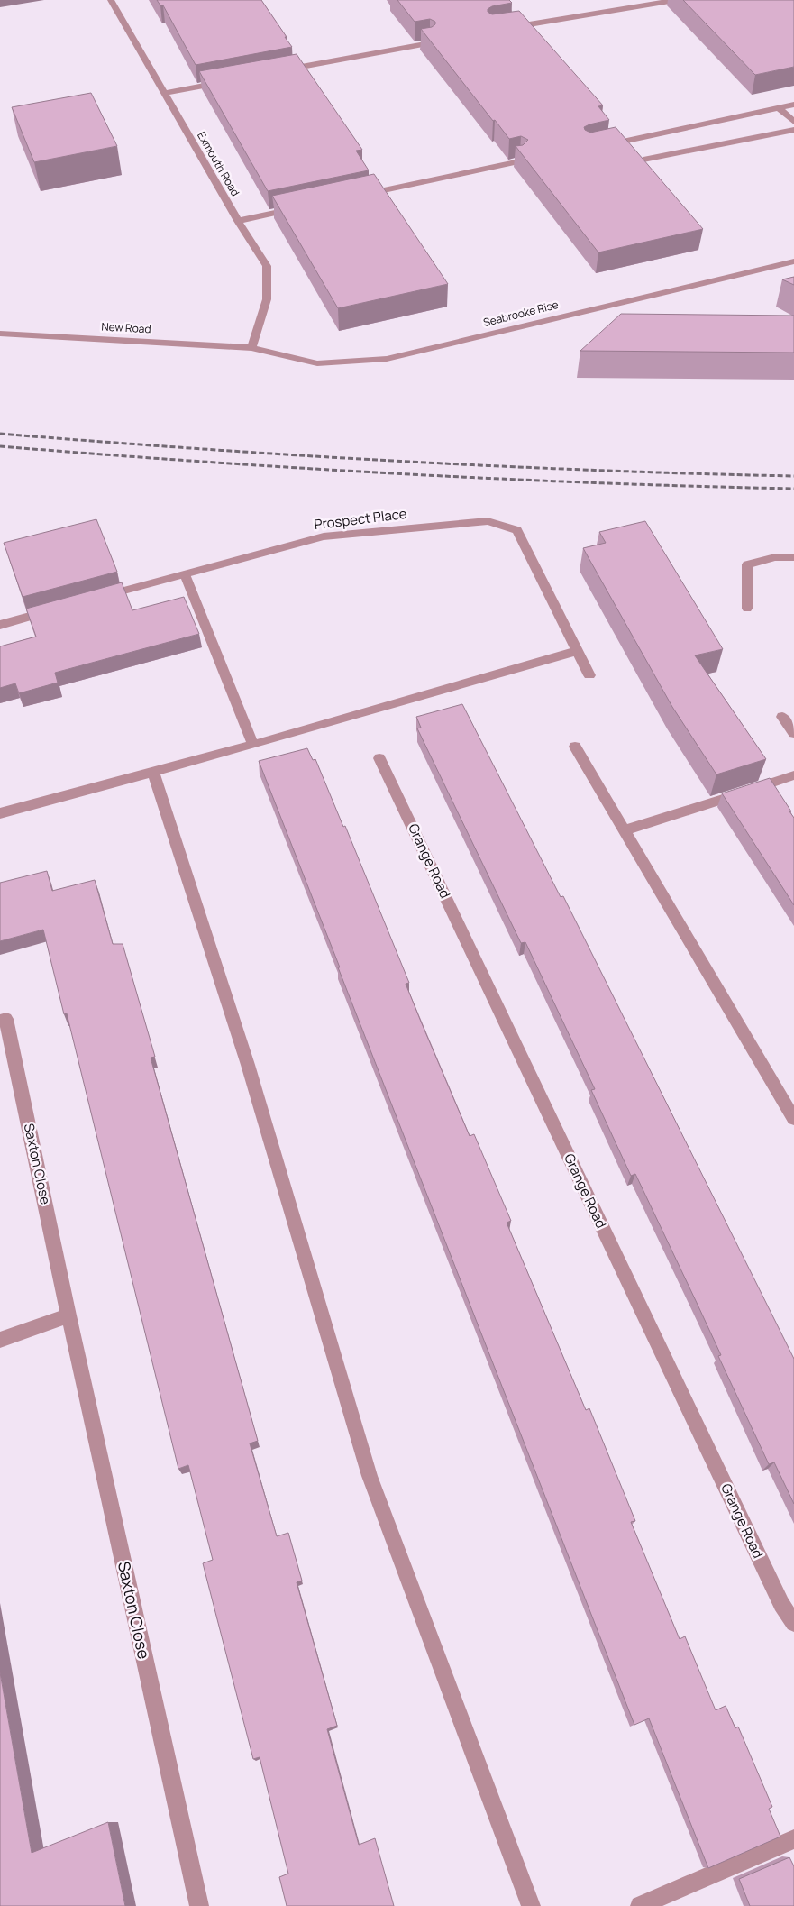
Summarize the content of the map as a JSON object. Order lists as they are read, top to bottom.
{
  "streets": {
    "street": [
      "Exmouth Road",
      "Seabrooke Rise",
      "New Road",
      "Prospect Place",
      "Grange Road",
      "Saxton Close"
    ]
  },
  "crossings": [
    ["Exmouth Road", "Seabrooke Rise"],
    ["Exmouth Road", "New Road"],
    ["Seabrooke Rise", "New Road"]
  ]
}
